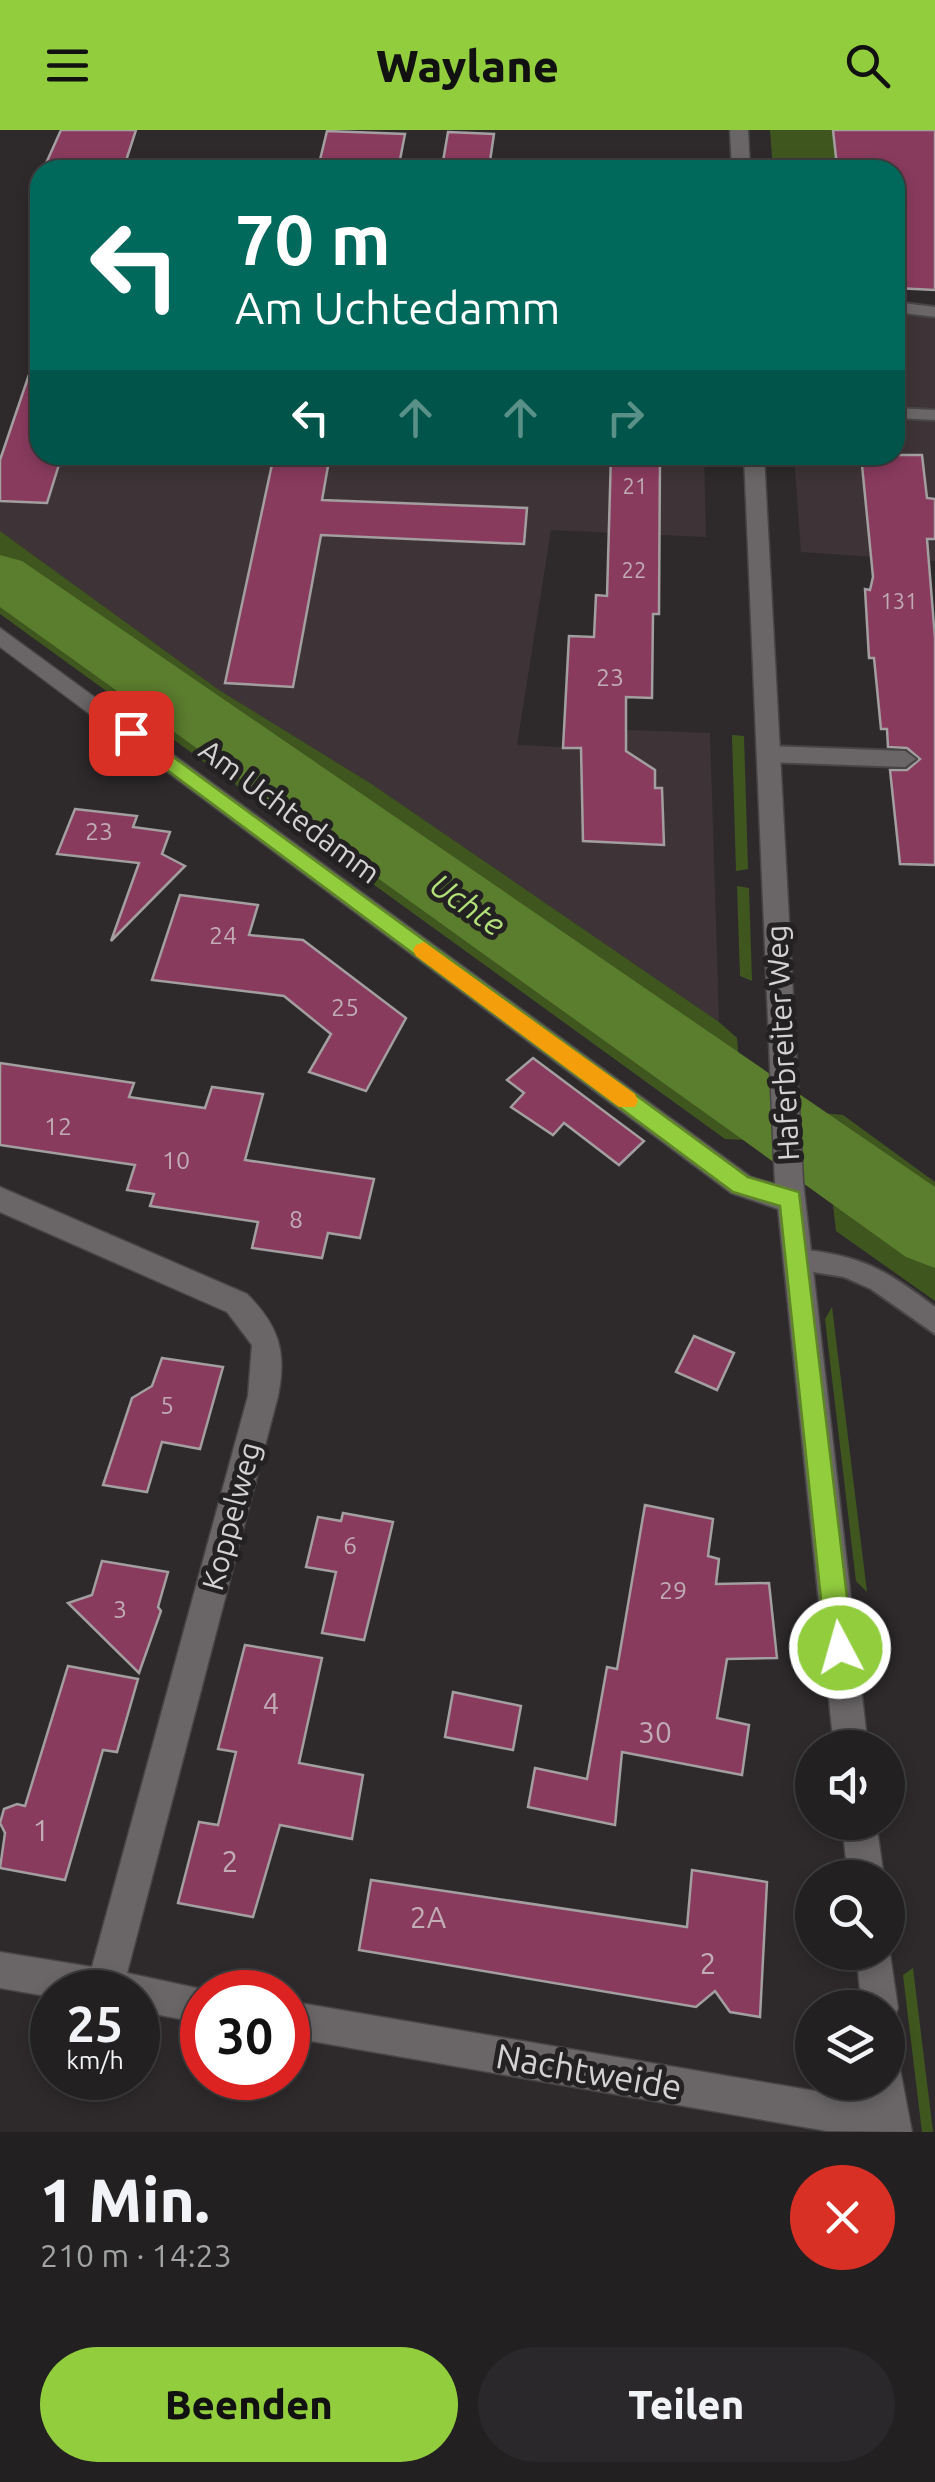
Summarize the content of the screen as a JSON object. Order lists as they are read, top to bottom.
{
  "streets": {
    "street": [
      "Am Uchtedamm",
      "Haferbreiter Weg",
      "Koppelweg",
      "Nachtweide"
    ]
  },
  "crossings": [
    ["Am Uchtedamm", "Haferbreiter Weg"]
  ],
  "water": ["Uchte"],
  "house_numbers": [
    "21",
    "22",
    "131",
    "23",
    "23",
    "24",
    "25",
    "12",
    "10",
    "8",
    "5",
    "6",
    "29",
    "3",
    "4",
    "30",
    "1",
    "2",
    "2A",
    "2"
  ],
  "page": {
    "header": "Waylane",
    "turn": ["70 m", "Am Uchtedamm"],
    "speed": "25 km/h",
    "limit": "30",
    "heading": ["1 Min.", "210 m · 14:23"],
    "buttons": ["Beenden", "Teilen"]
  }
}
